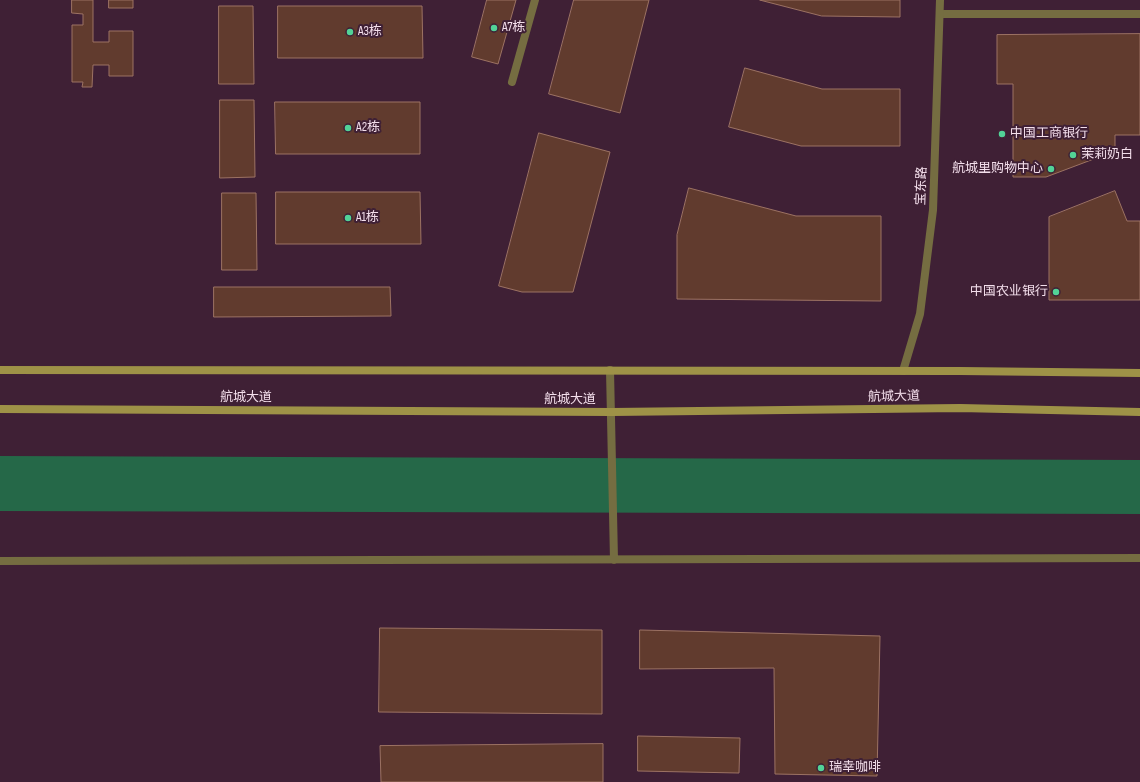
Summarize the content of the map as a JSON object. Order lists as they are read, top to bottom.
{
  "streets": {
    "main road": ["航城大道"],
    "street": ["宝东路"]
  },
  "crossings": [
    ["宝东路", "航城大道"]
  ],
  "places": [
    "A7栋",
    "A3栋",
    "A2栋",
    "中国工商银行",
    "茉莉奶白",
    "航城里购物中心",
    "A1栋",
    "中国农业银行",
    "瑞幸咖啡"
  ]
}
